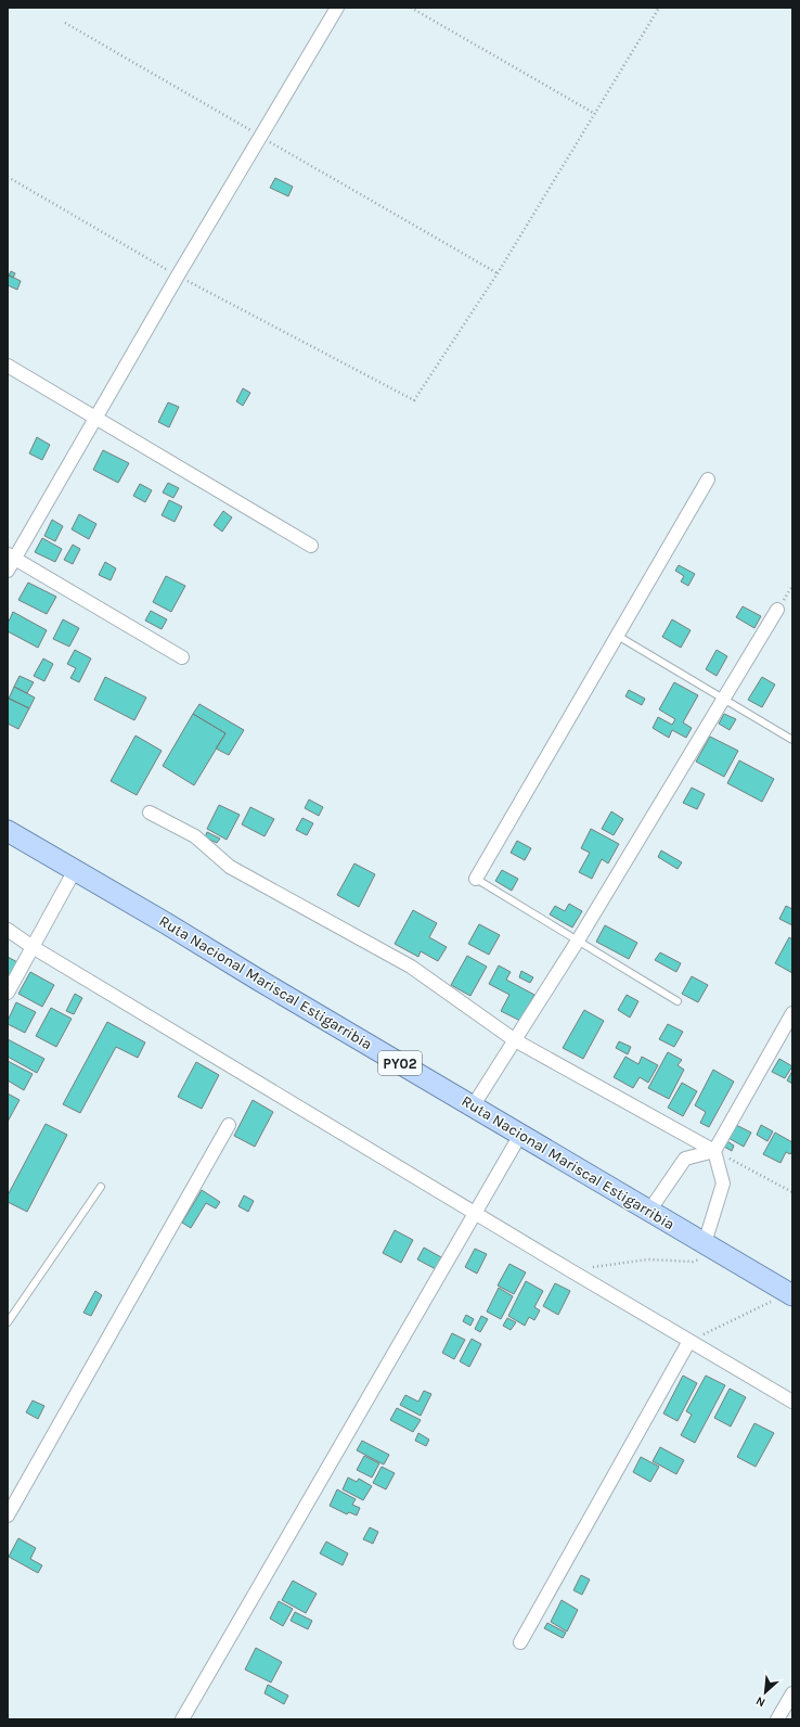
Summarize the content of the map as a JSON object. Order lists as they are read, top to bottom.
{
  "streets": {
    "main road": ["Ruta Nacional Mariscal Estigarribia", "PY02"]
  },
  "north": "bottom left"
}
